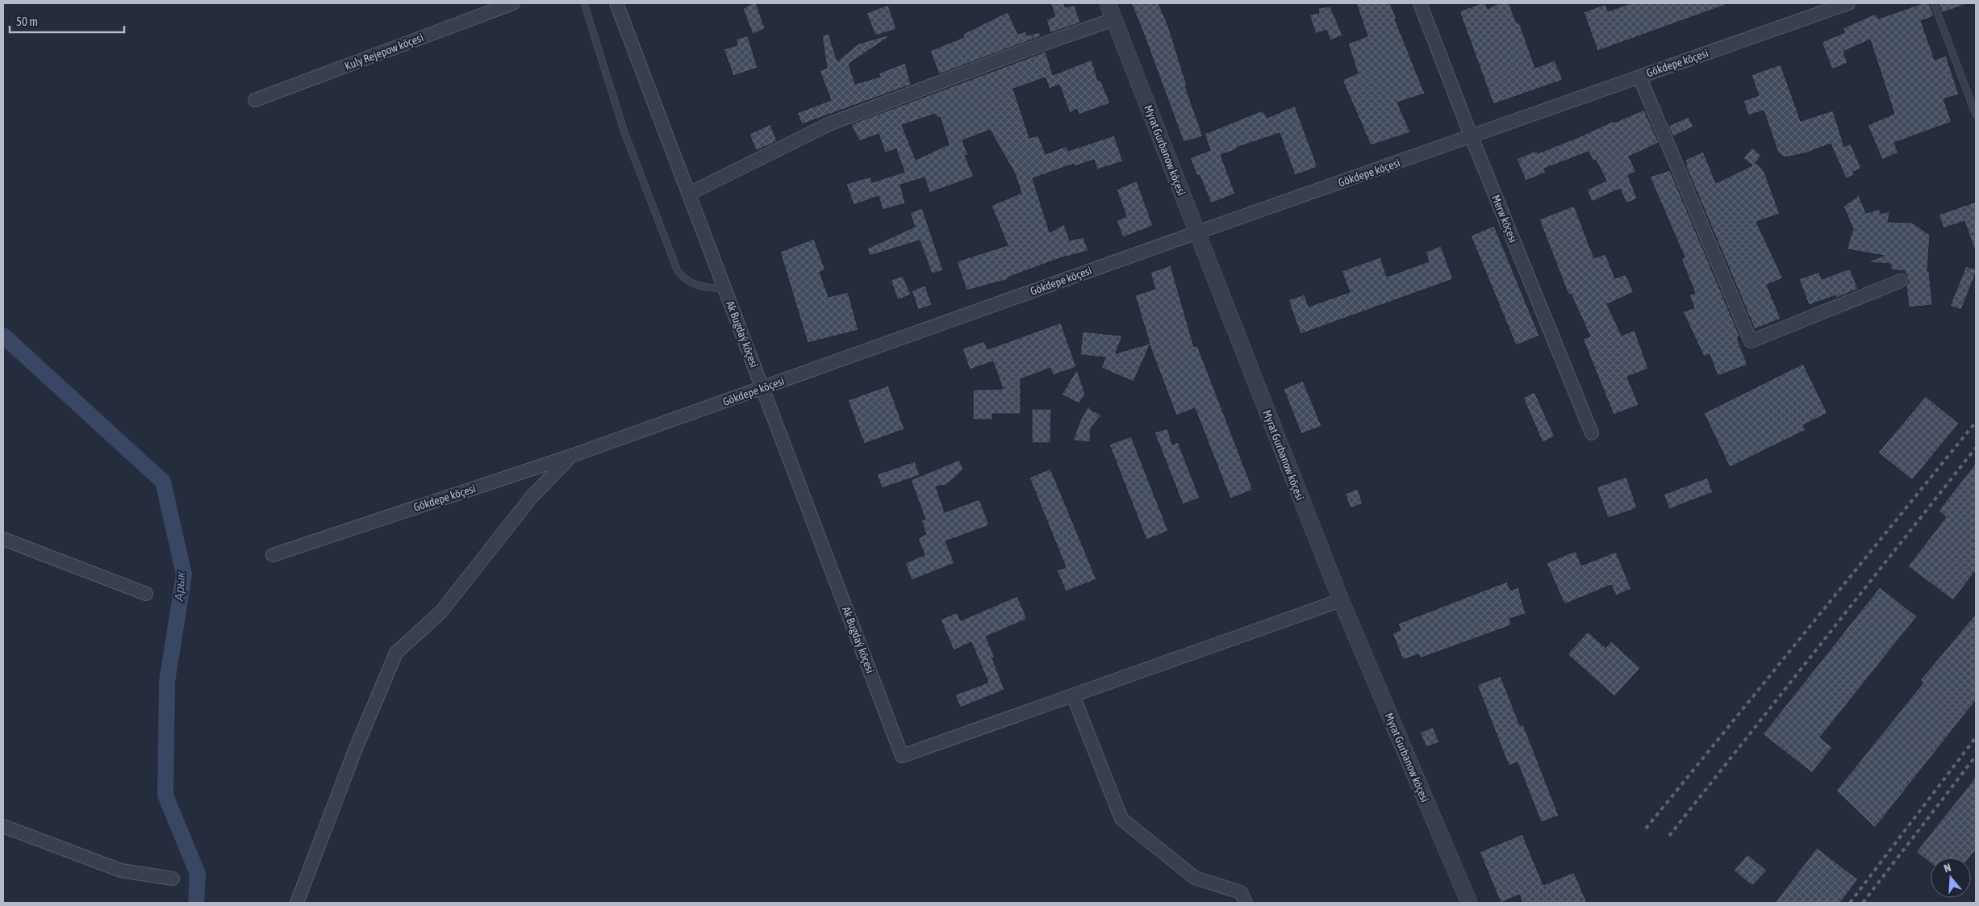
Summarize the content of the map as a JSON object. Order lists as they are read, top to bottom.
{
  "streets": {
    "street": [
      "Kuly Rejepow köçesi",
      "Gökdepe köçesi",
      "Myrat Gurbanow köçesi",
      "Merw köçesi",
      "Ak Bugdaý köçesi"
    ]
  },
  "crossings": [
    ["Gökdepe köçesi", "Myrat Gurbanow köçesi"],
    ["Gökdepe köçesi", "Merw köçesi"],
    ["Gökdepe köçesi", "Ak Bugdaý köçesi"]
  ],
  "water": ["Арык"],
  "scale_bar": "50 m",
  "north": "top"
}
